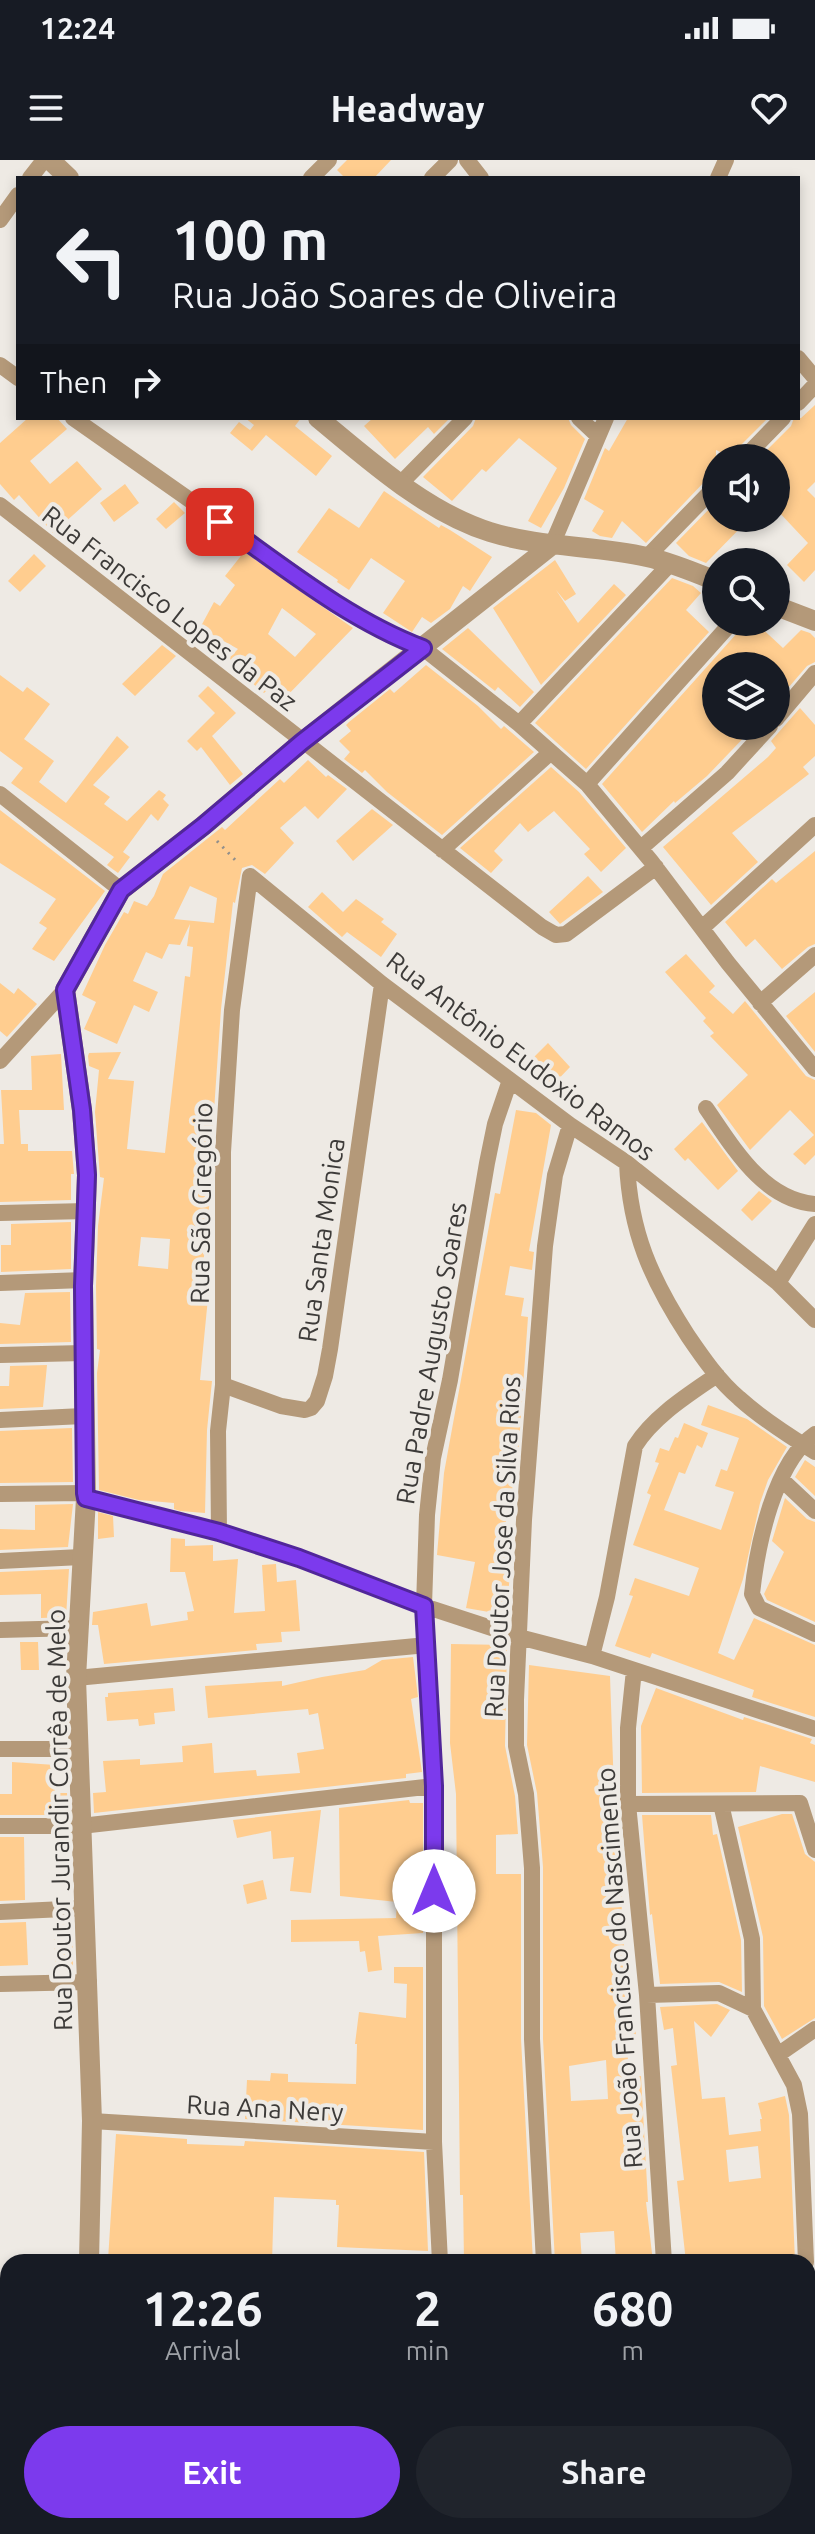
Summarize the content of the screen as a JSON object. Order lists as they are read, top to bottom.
{
  "streets": {
    "street": [
      "Rua Francisco Lopes da Paz",
      "Rua Antônio Eudoxio Ramos",
      "Rua São Gregório",
      "Rua Santa Monica",
      "Rua Padre Augusto Soares",
      "Rua Doutor Jose da Silva Rios",
      "Rua Doutor Jurandir Corrêa de Melo",
      "Rua João Francisco do Nascimento",
      "Rua Ana Nery"
    ]
  },
  "crossings": [
    ["Rua Antônio Eudoxio Ramos", "Rua São Gregório"],
    ["Rua Antônio Eudoxio Ramos", "Rua Santa Monica"],
    ["Rua Antônio Eudoxio Ramos", "Rua Padre Augusto Soares"],
    ["Rua Antônio Eudoxio Ramos", "Rua Doutor Jose da Silva Rios"],
    ["Rua São Gregório", "Rua Santa Monica"],
    ["Rua Padre Augusto Soares", "Rua Ana Nery"],
    ["Rua Doutor Jurandir Corrêa de Melo", "Rua Ana Nery"]
  ],
  "page": {
    "status": "12:24",
    "header": "Headway",
    "turn": ["100 m", "Rua João Soares de Oliveira"],
    "then": "Then",
    "eta": [
      "12:26",
      "Arrival",
      "2",
      "min",
      "680",
      "m"
    ],
    "buttons": ["Exit", "Share"]
  }
}
